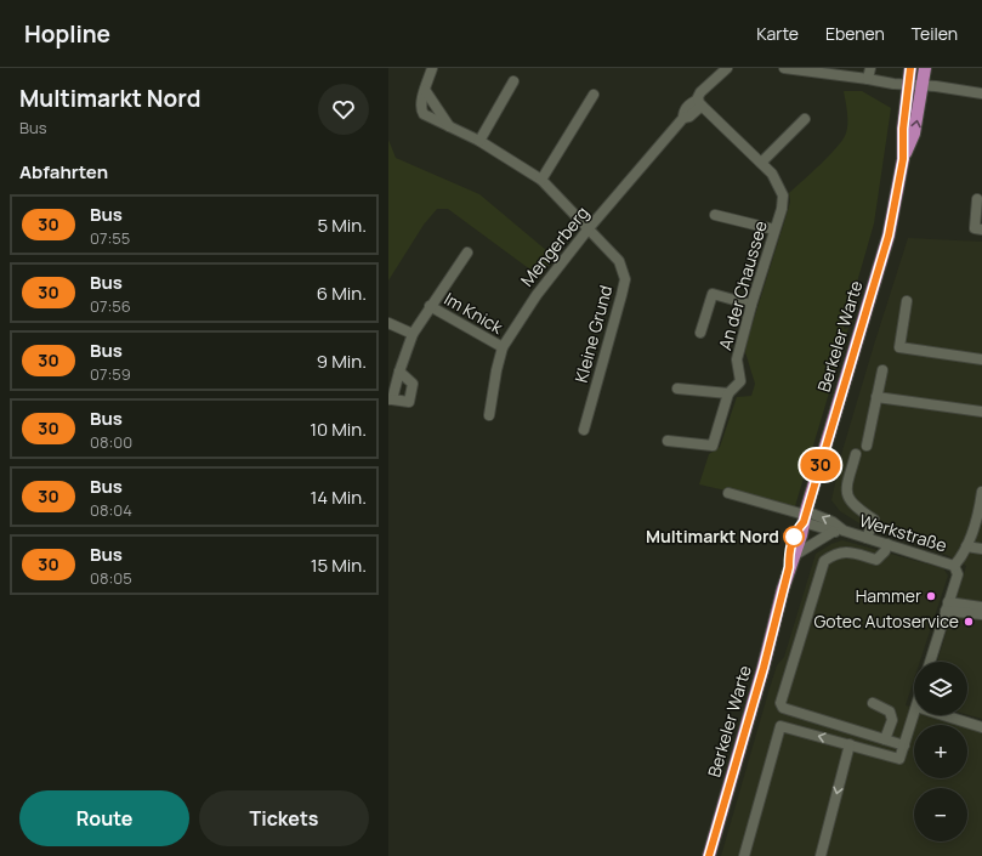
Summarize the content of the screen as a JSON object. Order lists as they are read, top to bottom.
{
  "streets": {
    "main road": ["Berkeler Warte"],
    "street": [
      "Mengerberg",
      "An der Chaussee",
      "Im Knick",
      "Kleine Grund",
      "Werkstraße"
    ]
  },
  "crossings": [
    ["Mengerberg", "An der Chaussee"],
    ["Mengerberg", "Im Knick"],
    ["Mengerberg", "Kleine Grund"],
    ["Berkeler Warte", "Werkstraße"]
  ],
  "places": ["Multimarkt Nord", "Hammer", "Gotec Autoservice"],
  "lines": ["bus line 30"],
  "page": {
    "header": "Hopline",
    "nav": ["Karte", "Ebenen", "Teilen"],
    "heading": [
      ["Multimarkt Nord", "Bus"],
      "Abfahrten"
    ],
    "on_map": "30",
    "list": [
      {
        "mark": "30",
        "name": "Bus",
        "note": "07:55",
        "value": "5 Min."
      },
      {
        "mark": "30",
        "name": "Bus",
        "note": "07:56",
        "value": "6 Min."
      },
      {
        "mark": "30",
        "name": "Bus",
        "note": "07:59",
        "value": "9 Min."
      },
      {
        "mark": "30",
        "name": "Bus",
        "note": "08:00",
        "value": "10 Min."
      },
      {
        "mark": "30",
        "name": "Bus",
        "note": "08:04",
        "value": "14 Min."
      },
      {
        "mark": "30",
        "name": "Bus",
        "note": "08:05",
        "value": "15 Min."
      }
    ],
    "map_buttons": ["+", "−"],
    "buttons": ["Route", "Tickets"]
  }
}
